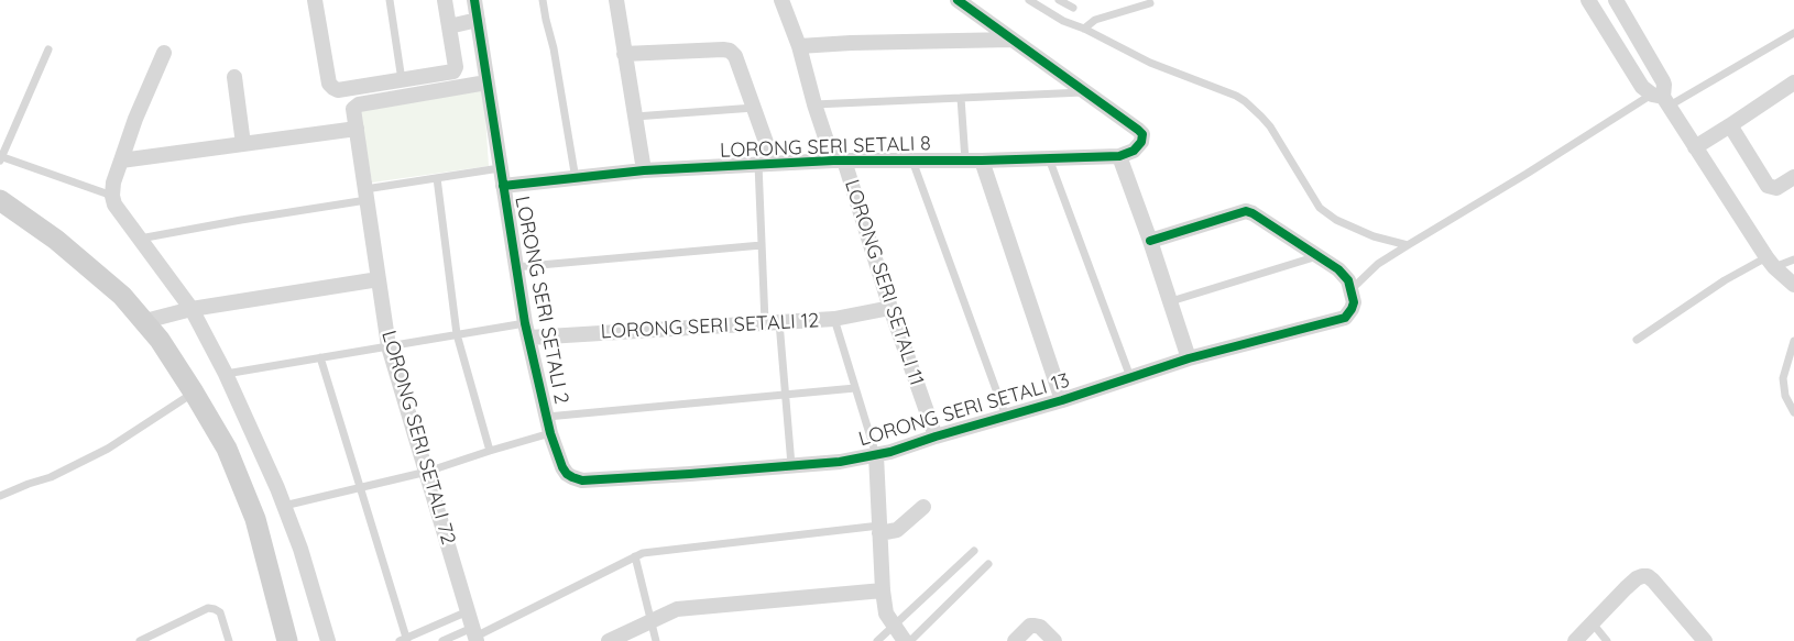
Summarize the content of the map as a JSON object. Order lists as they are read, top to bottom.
{
  "streets": {
    "street": [
      "LORONG SERI SETALI 8",
      "LORONG SERI SETALI 11",
      "LORONG SERI SETALI 2",
      "LORONG SERI SETALI 12",
      "LORONG SERI SETALI 13",
      "LORONG SERI SETALI 72"
    ]
  },
  "crossings": [
    ["LORONG SERI SETALI 8", "LORONG SERI SETALI 11"],
    ["LORONG SERI SETALI 8", "LORONG SERI SETALI 2"],
    ["LORONG SERI SETALI 11", "LORONG SERI SETALI 12"],
    ["LORONG SERI SETALI 11", "LORONG SERI SETALI 13"],
    ["LORONG SERI SETALI 2", "LORONG SERI SETALI 12"],
    ["LORONG SERI SETALI 2", "LORONG SERI SETALI 13"],
    ["LORONG SERI SETALI 2", "LORONG SERI SETALI 72"]
  ]
}
